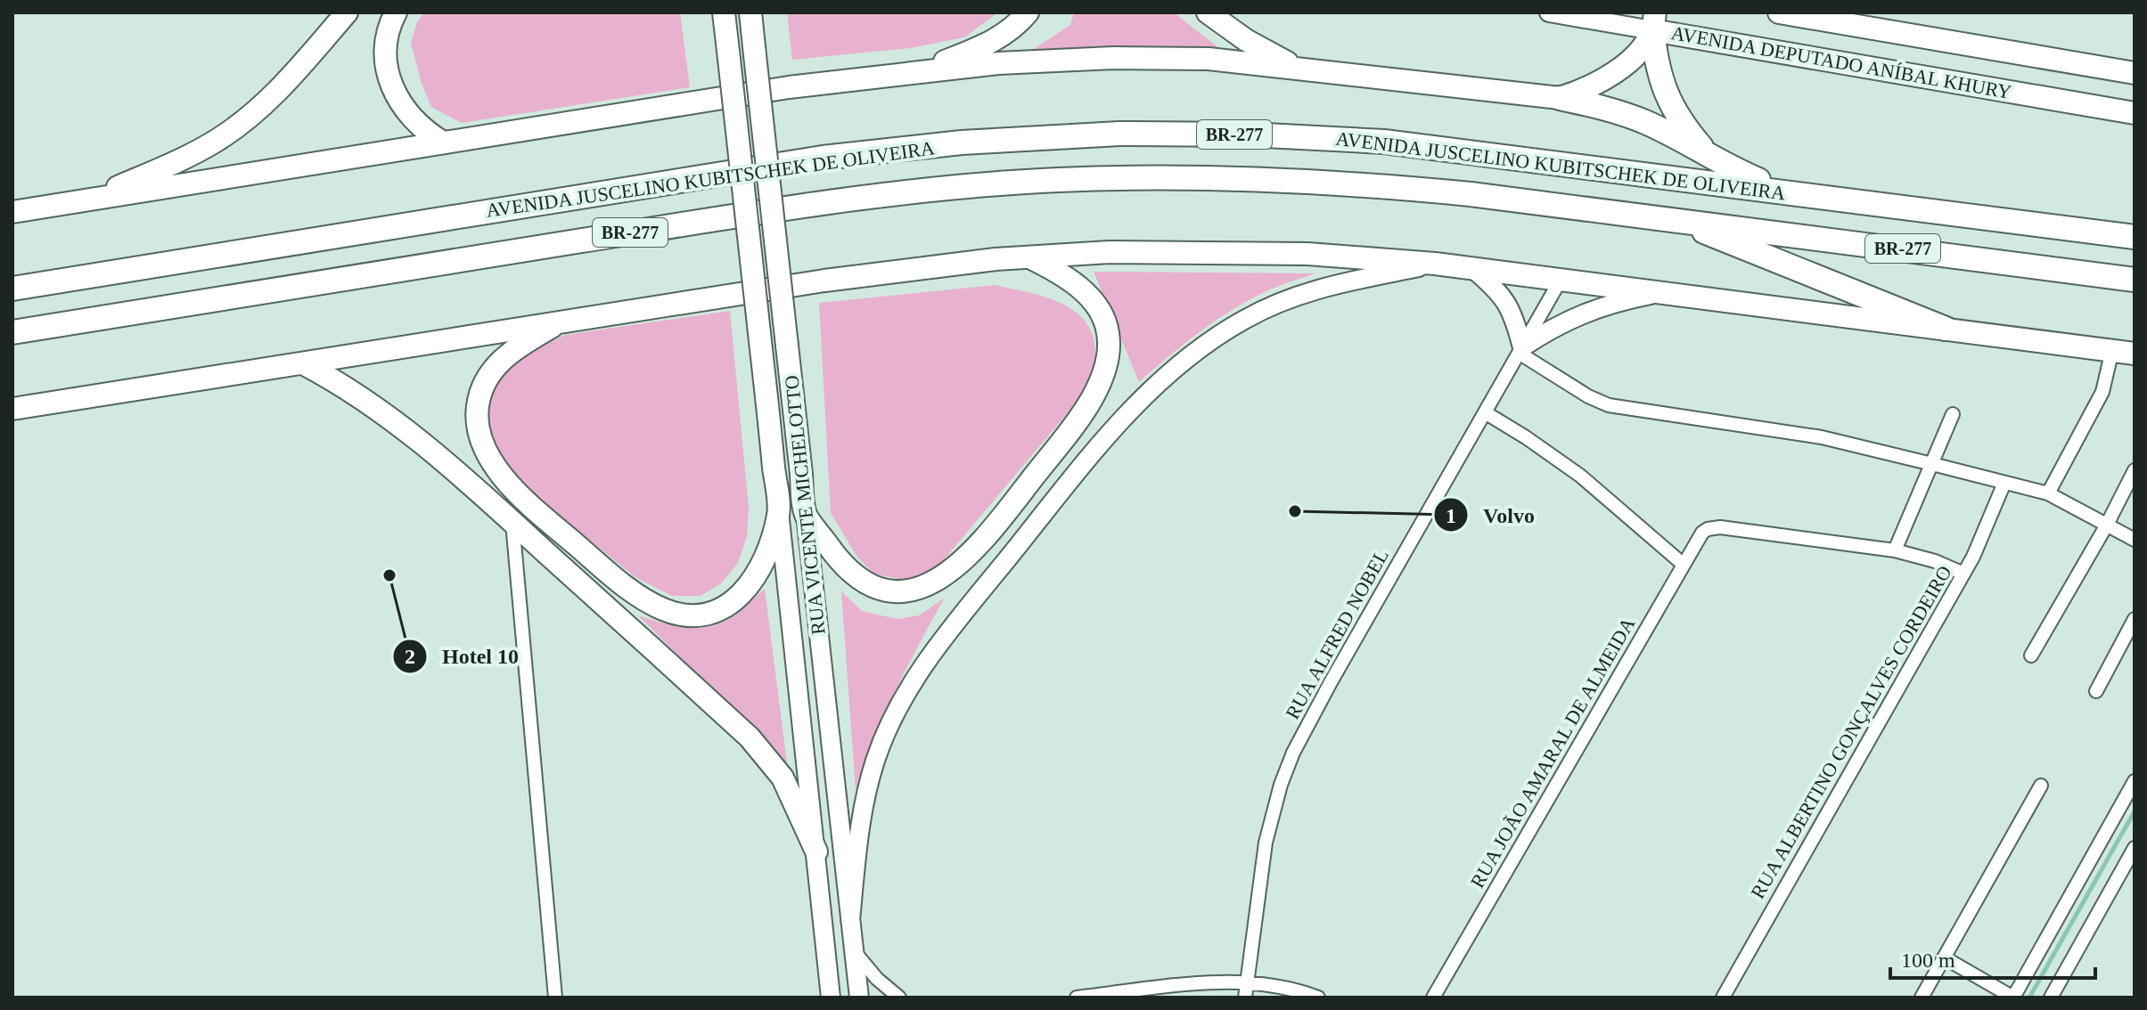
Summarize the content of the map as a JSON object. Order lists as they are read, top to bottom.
{
  "streets": {
    "highway": ["BR-277", "AVENIDA JUSCELINO KUBITSCHEK DE OLIVEIRA"],
    "main road": ["AVENIDA DEPUTADO ANÍBAL KHURY", "RUA VICENTE MICHELOTTO"],
    "street": ["RUA ALFRED NOBEL", "RUA ALBERTINO GONÇALVES CORDEIRO", "RUA JOÃO AMARAL DE ALMEIDA"]
  },
  "places": ["Volvo", "Hotel 10"],
  "scale_bar": "100 m"
}
